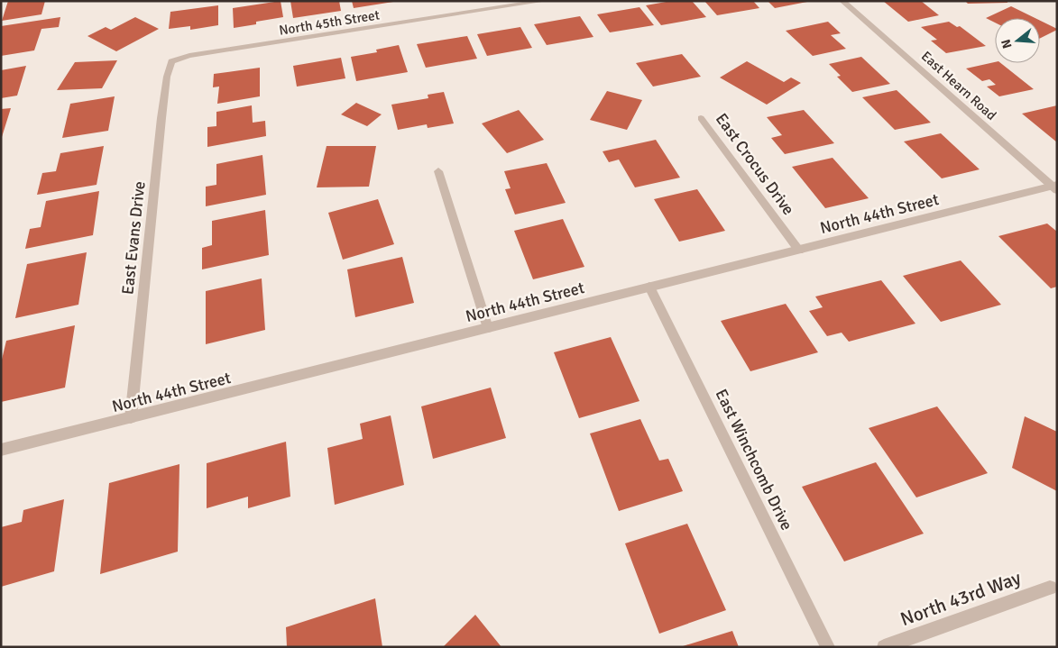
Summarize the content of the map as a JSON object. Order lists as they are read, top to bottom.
{
  "streets": {
    "street": [
      "North 45th Street",
      "East Hearn Road",
      "East Crocus Drive",
      "North 44th Street",
      "East Evans Drive",
      "East Winchcomb Drive",
      "North 43rd Way"
    ]
  },
  "crossings": [
    ["North 45th Street", "East Evans Drive"],
    ["East Hearn Road", "North 44th Street"],
    ["East Crocus Drive", "North 44th Street"],
    ["North 44th Street", "East Evans Drive"],
    ["North 44th Street", "East Winchcomb Drive"]
  ],
  "north": "left"
}
